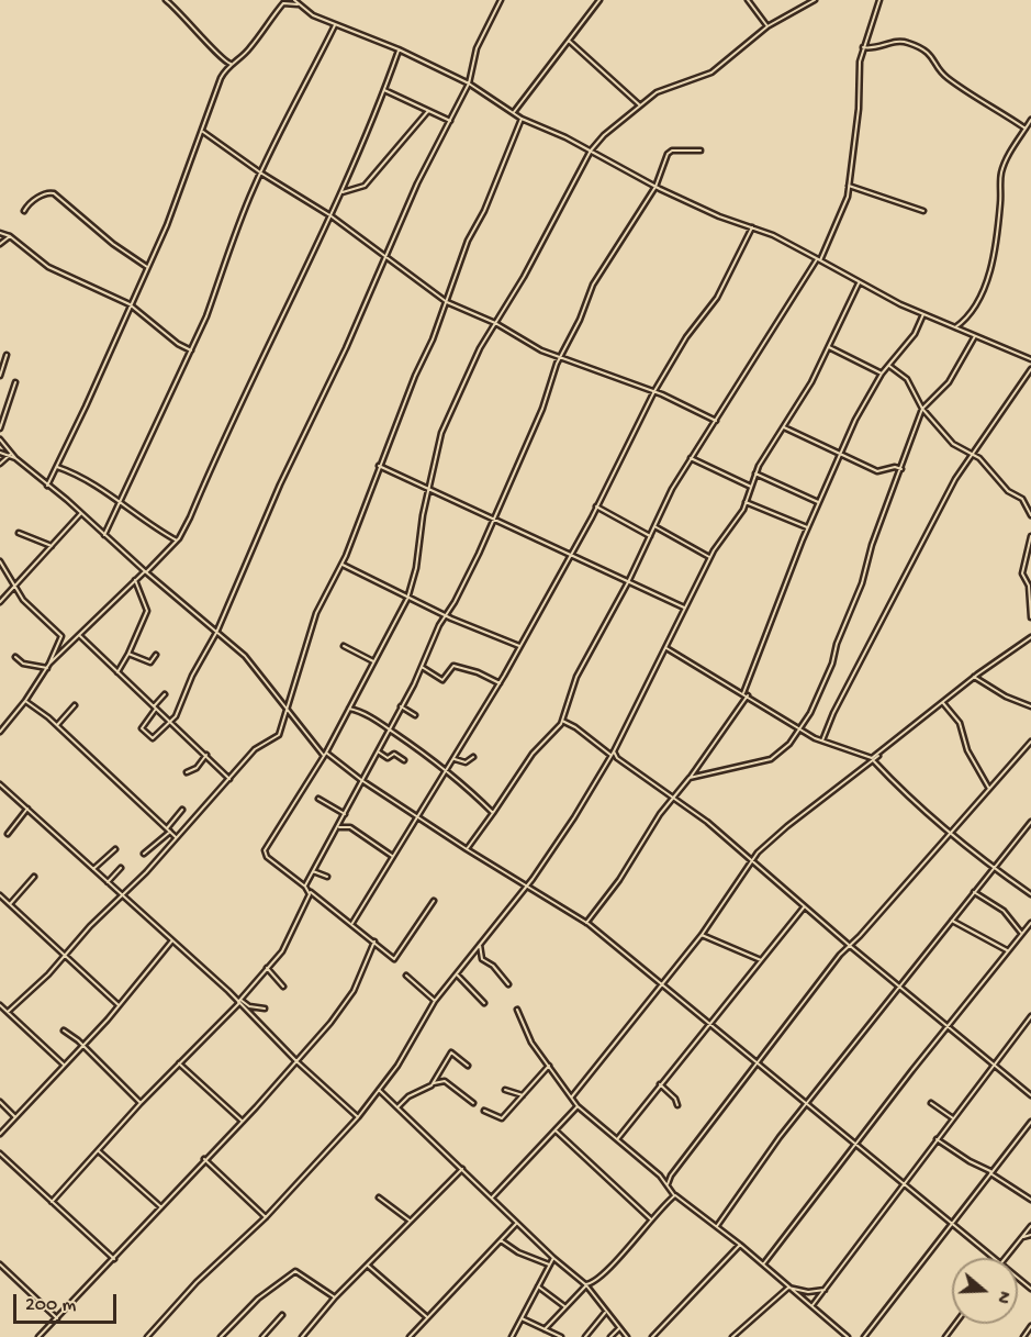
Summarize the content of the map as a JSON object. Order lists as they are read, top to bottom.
{
  "scale_bar": "200 m",
  "north": "right"
}
